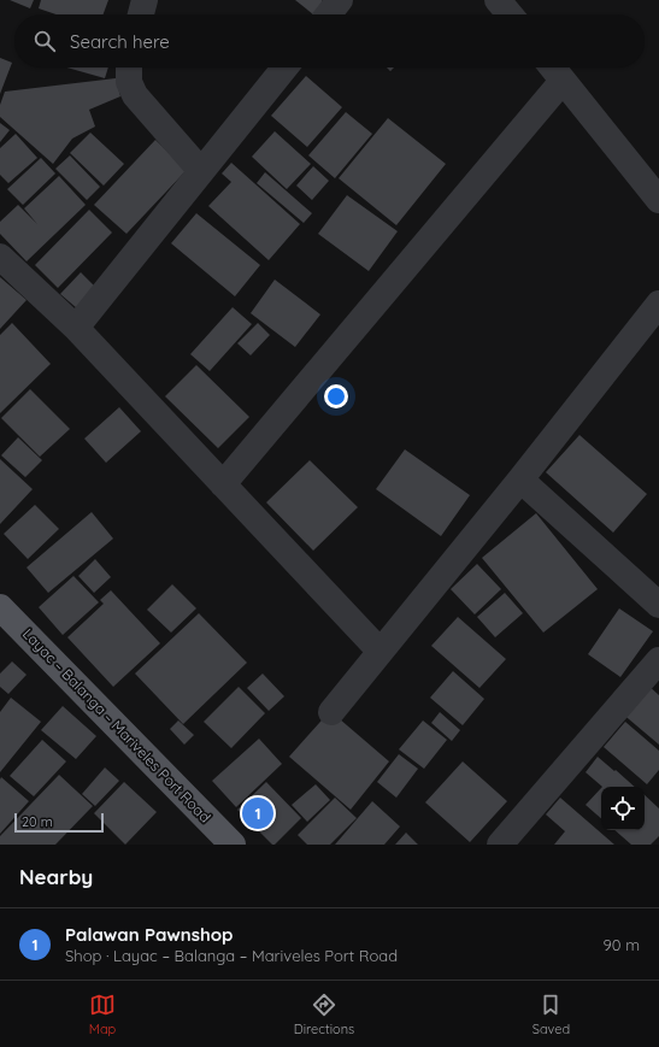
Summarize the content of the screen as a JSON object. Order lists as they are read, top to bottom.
{
  "streets": {
    "main road": ["Layac – Balanga – Mariveles Port Road"]
  },
  "scale_bar": "20 m",
  "page": {
    "search": "Search here",
    "pins": "1",
    "scale": "20 m",
    "heading": "Nearby",
    "list": [
      {
        "mark": "1",
        "name": "Palawan Pawnshop",
        "note": "Shop · Layac – Balanga – Mariveles Port Road",
        "value": "90 m"
      }
    ],
    "nav": ["Map", "Directions", "Saved"]
  }
}
